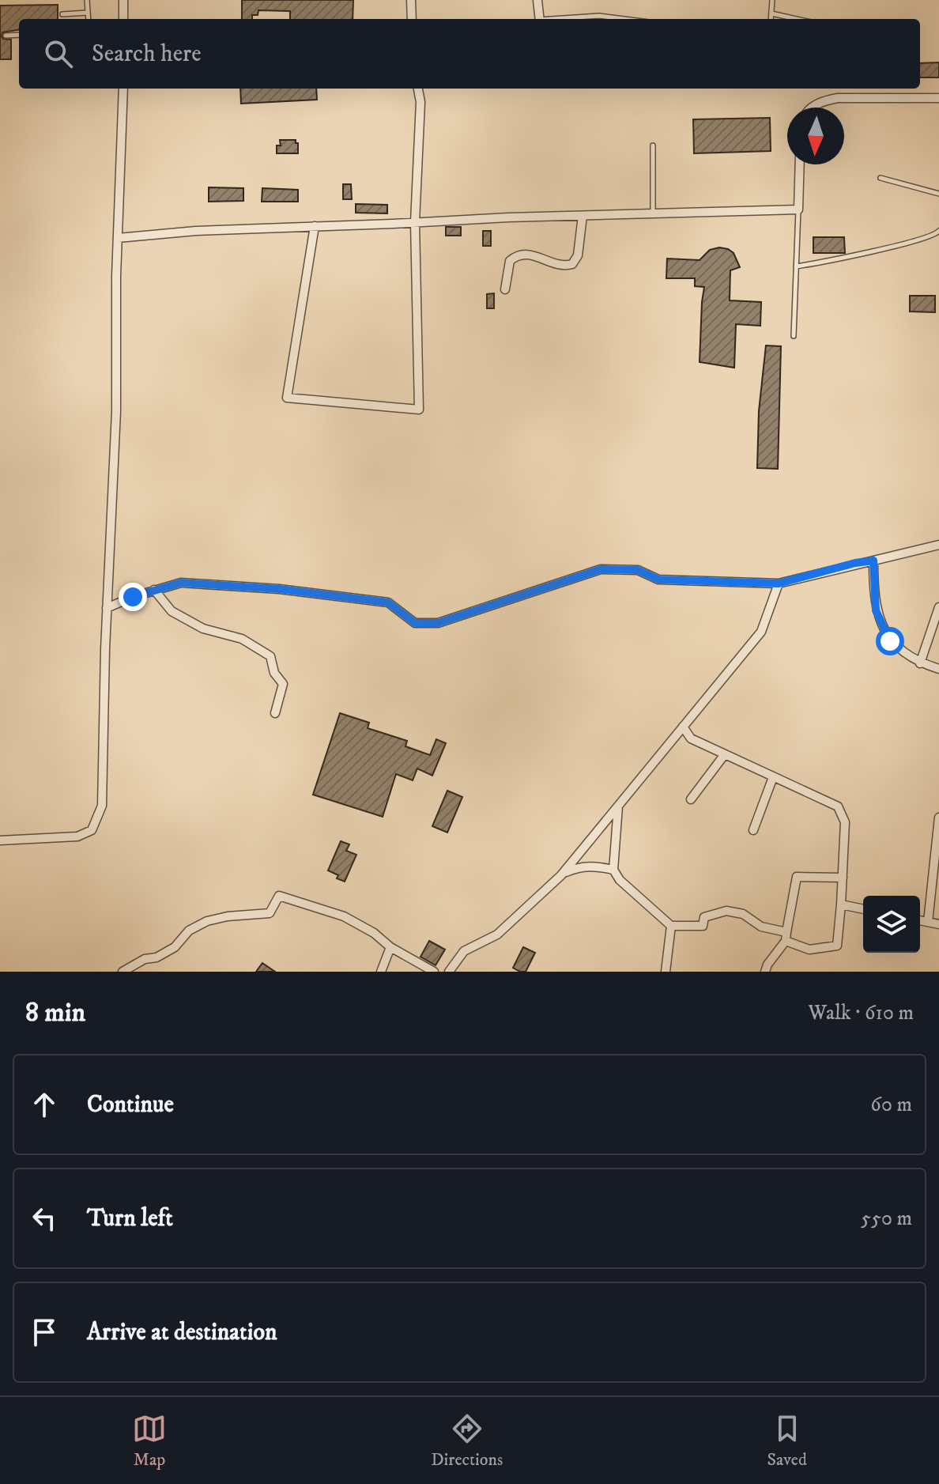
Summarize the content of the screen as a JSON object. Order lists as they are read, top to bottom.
{
  "north": "bottom",
  "page": {
    "search": "Search here",
    "heading": ["8 min", "Walk · 610 m"],
    "list": [
      ["Continue", "60 m"],
      ["Turn left", "550 m"],
      "Arrive at destination"
    ],
    "nav": ["Map", "Directions", "Saved"]
  }
}
